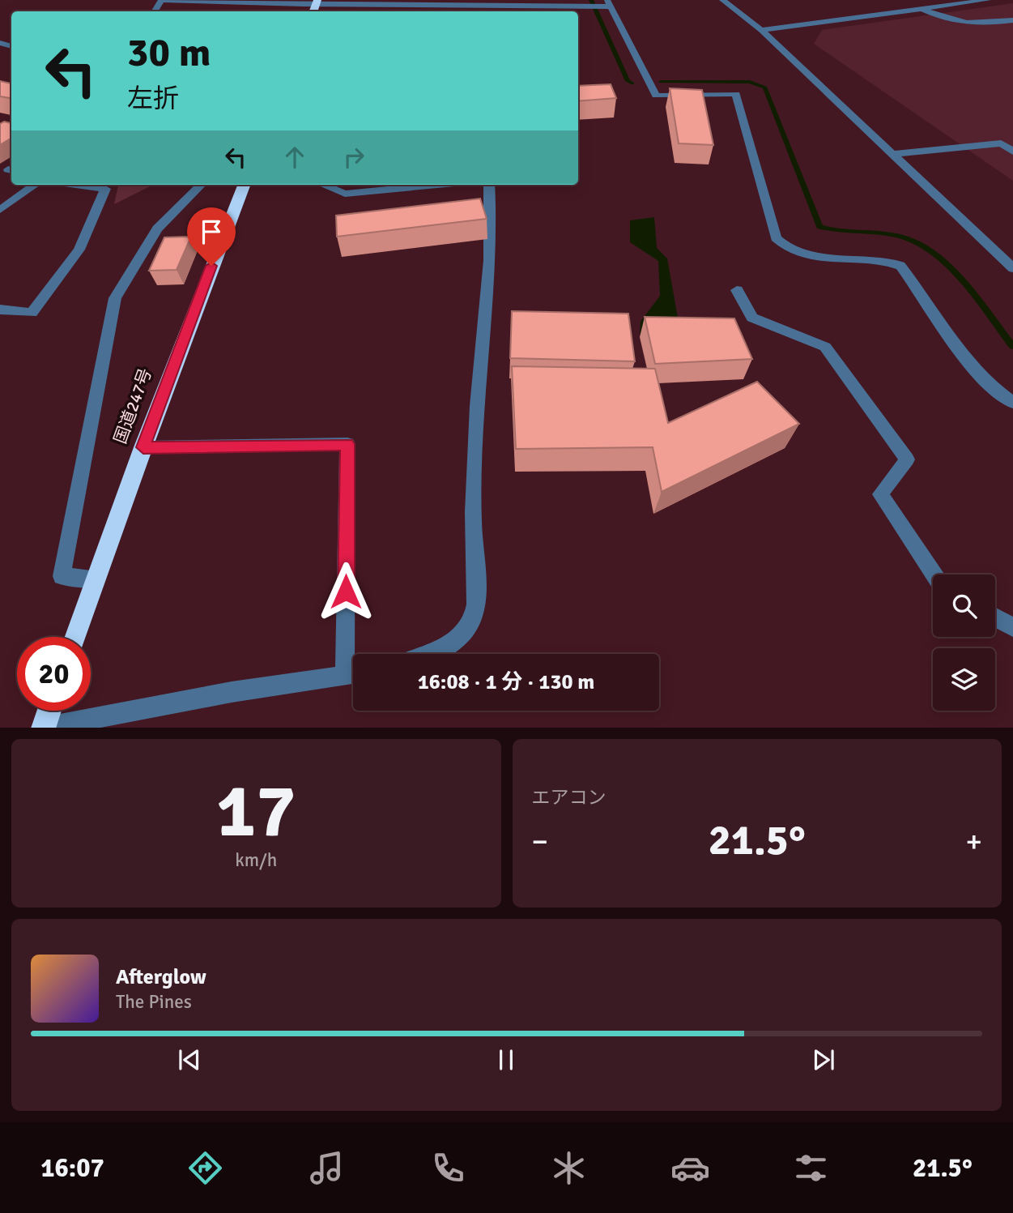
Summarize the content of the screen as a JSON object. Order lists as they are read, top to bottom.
{
  "streets": {
    "highway": ["国道247号"]
  },
  "page": {
    "turn": ["30 m", "左折"],
    "limit": "20",
    "trip": "16:08 · 1 分 · 130 m",
    "tile": [
      ["17", "km/h"],
      "エアコン"
    ],
    "heat": ["−", "21.5°", "+"],
    "song": ["Afterglow", "The Pines"],
    "tabs": ["16:07", "21.5°"]
  }
}
